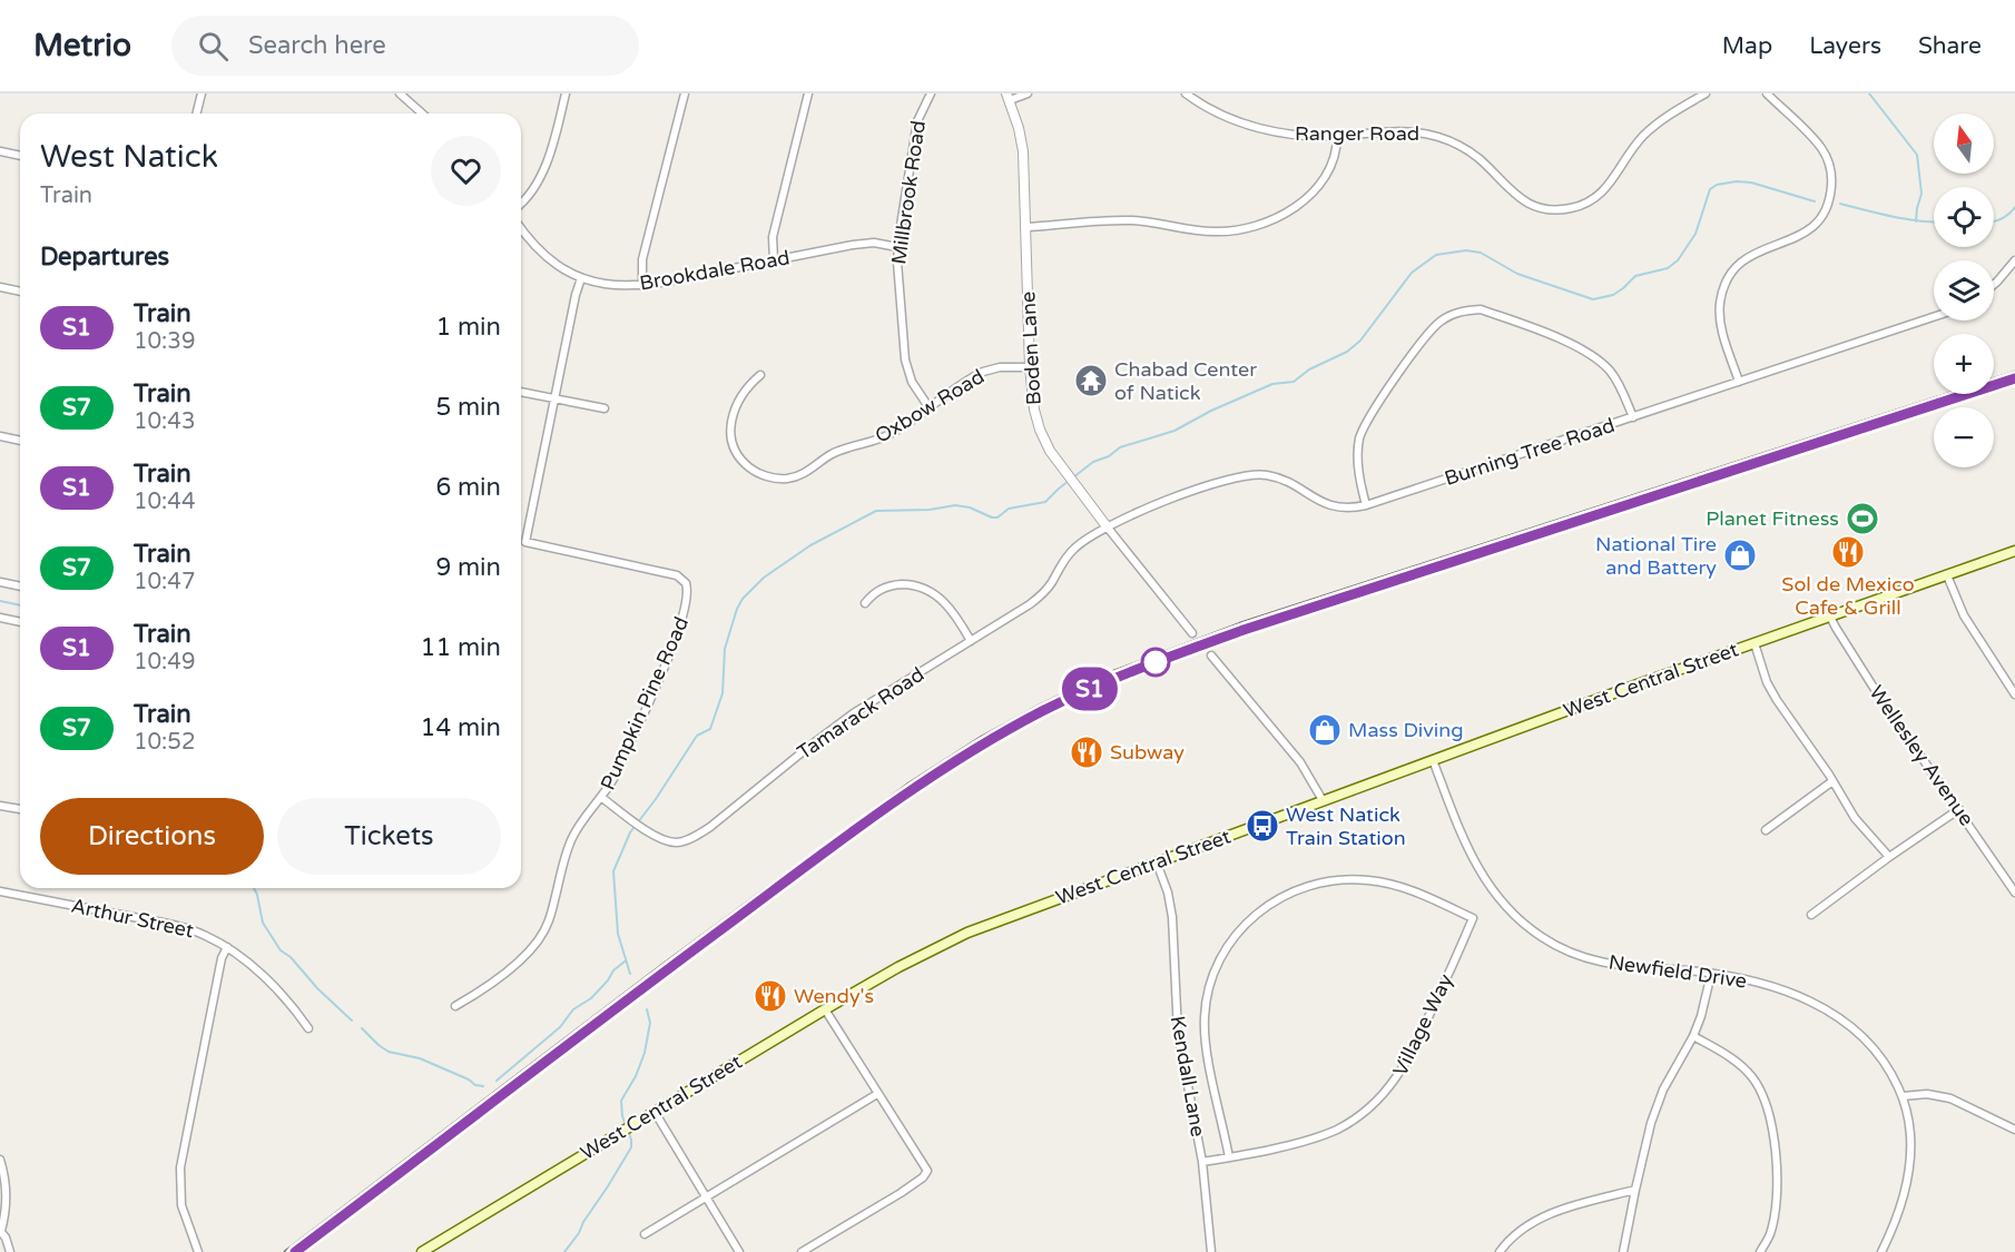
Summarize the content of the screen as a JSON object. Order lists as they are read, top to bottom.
{
  "streets": {
    "main road": ["West Central Street"],
    "street": [
      "Ranger Road",
      "Millbrook Road",
      "Brookdale Road",
      "Boden Lane",
      "Oxbow Road",
      "Burning Tree Road",
      "Pumpkin Pine Road",
      "Tamarack Road",
      "Wellesley Avenue",
      "Arthur Street",
      "Newfield Drive",
      "Village Way",
      "Kendall Lane"
    ]
  },
  "crossings": [
    ["Millbrook Road", "Brookdale Road"],
    ["Millbrook Road", "Oxbow Road"],
    ["Boden Lane", "Oxbow Road"],
    ["Boden Lane", "Burning Tree Road"],
    ["Boden Lane", "Tamarack Road"],
    ["Burning Tree Road", "Tamarack Road"],
    ["West Central Street", "Wellesley Avenue"],
    ["West Central Street", "Newfield Drive"],
    ["West Central Street", "Kendall Lane"],
    ["Pumpkin Pine Road", "Tamarack Road"],
    ["Village Way", "Kendall Lane"]
  ],
  "places": {
    "temple": ["Chabad Center of Natick"],
    "sports": ["Planet Fitness"],
    "restaurant": ["Sol de Mexico Cafe & Grill", "Subway", "Wendy's"],
    "shop": ["National Tire and Battery", "Mass Diving"],
    "bus stop": ["West Natick Train Station"]
  },
  "north": "top",
  "page": {
    "header": "Metrio",
    "search": "Search here",
    "nav": ["Map", "Layers", "Share"],
    "on_map": "S1",
    "map_buttons": ["+", "−"],
    "heading": [
      ["West Natick", "Train"],
      "Departures"
    ],
    "list": [
      {
        "mark": "S1",
        "name": "Train",
        "note": "10:39",
        "value": "1 min"
      },
      {
        "mark": "S7",
        "name": "Train",
        "note": "10:43",
        "value": "5 min"
      },
      {
        "mark": "S1",
        "name": "Train",
        "note": "10:44",
        "value": "6 min"
      },
      {
        "mark": "S7",
        "name": "Train",
        "note": "10:47",
        "value": "9 min"
      },
      {
        "mark": "S1",
        "name": "Train",
        "note": "10:49",
        "value": "11 min"
      },
      {
        "mark": "S7",
        "name": "Train",
        "note": "10:52",
        "value": "14 min"
      }
    ],
    "buttons": ["Directions", "Tickets"]
  }
}
